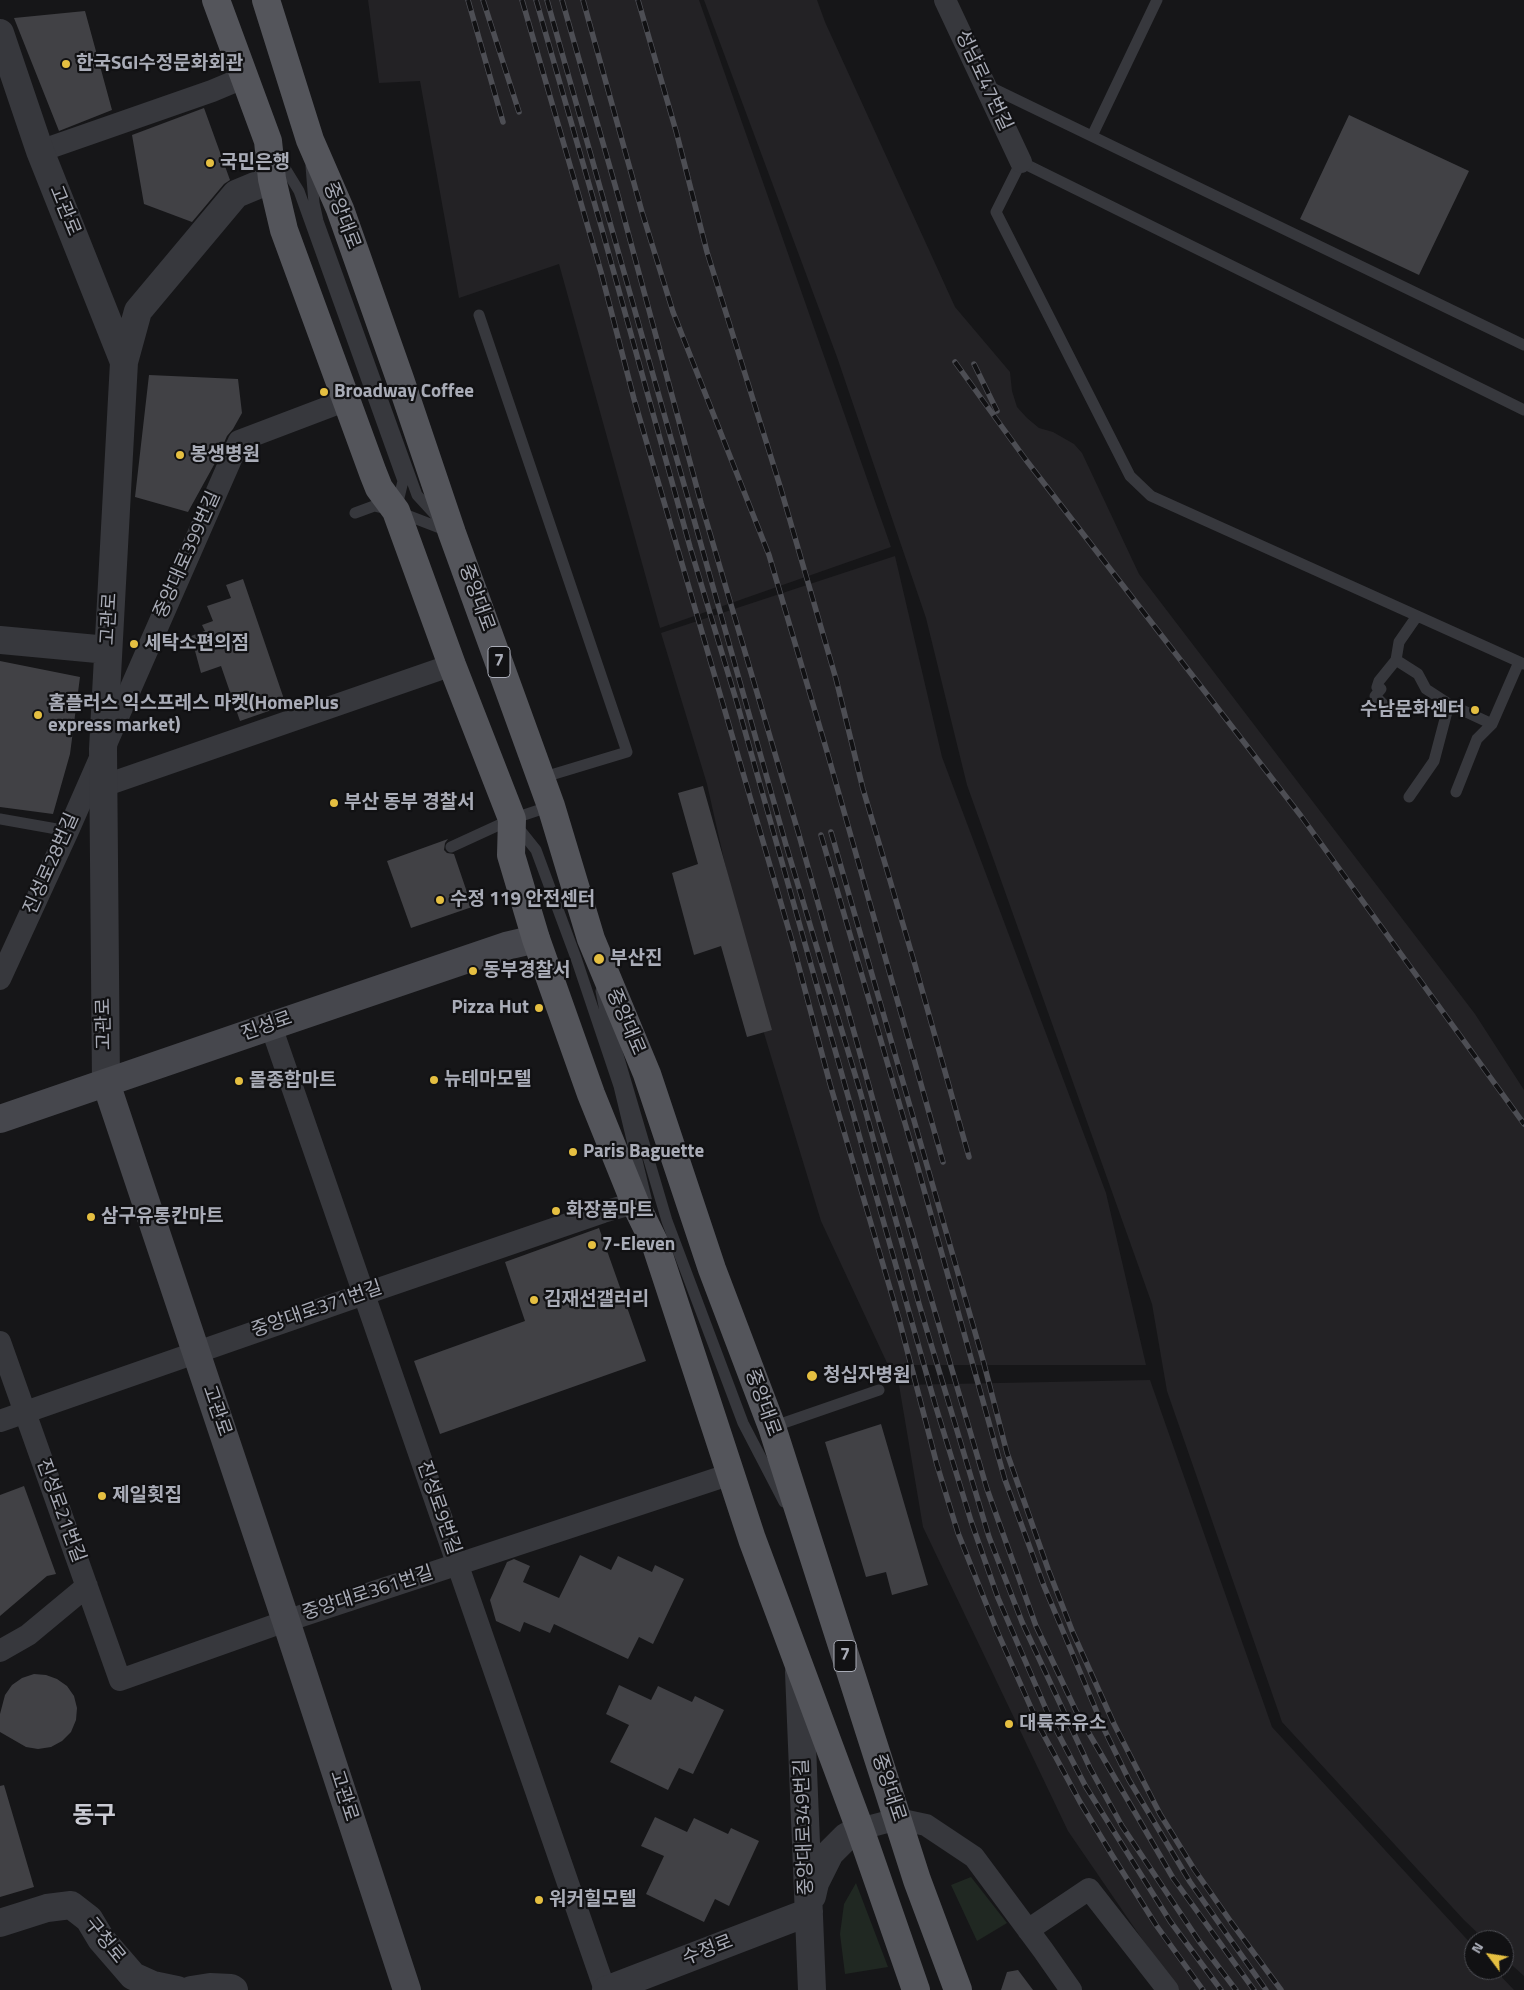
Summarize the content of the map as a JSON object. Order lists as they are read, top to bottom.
{
  "streets": {
    "main road": [
      "고관로",
      "중앙대로",
      "7",
      "진성로"
    ],
    "street": [
      "성남로47번길",
      "중앙대로399번길",
      "진성로28번길",
      "중앙대로371번길",
      "진성로9번길",
      "진성로21번길",
      "중앙대로361번길",
      "중앙대로349번길",
      "구청로",
      "수정로"
    ]
  },
  "crossings": [
    ["고관로", "중앙대로399번길"],
    ["고관로", "진성로28번길"],
    ["고관로", "진성로"],
    ["고관로", "중앙대로371번길"],
    ["고관로", "중앙대로361번길"],
    ["중앙대로", "중앙대로399번길"],
    ["중앙대로", "진성로"],
    ["중앙대로", "중앙대로371번길"],
    ["중앙대로", "중앙대로361번길"],
    ["중앙대로", "중앙대로349번길"],
    ["중앙대로399번길", "진성로28번길"],
    ["진성로", "진성로9번길"],
    ["중앙대로371번길", "진성로9번길"],
    ["중앙대로371번길", "진성로21번길"],
    ["진성로9번길", "중앙대로361번길"],
    ["진성로9번길", "수정로"],
    ["진성로21번길", "중앙대로361번길"],
    ["중앙대로349번길", "수정로"]
  ],
  "districts": ["동구"],
  "places": [
    "한국SGI수정문화회관",
    "국민은행",
    "Broadway Coffee",
    "봉생병원",
    "세탁소편의점",
    "수남문화센터",
    "홈플러스 익스프레스 마켓(HomePlus express market)",
    "부산 동부 경찰서",
    "수정 119 안전센터",
    "부산진",
    "동부경찰서",
    "Pizza Hut",
    "뉴테마모텔",
    "몰종합마트",
    "Paris Baguette",
    "화장품마트",
    "삼구유통칸마트",
    "7-Eleven",
    "김재선갤러리",
    "청십자병원",
    "제일횟집",
    "대륙주유소",
    "워커힐모텔"
  ],
  "north": "top left"
}
